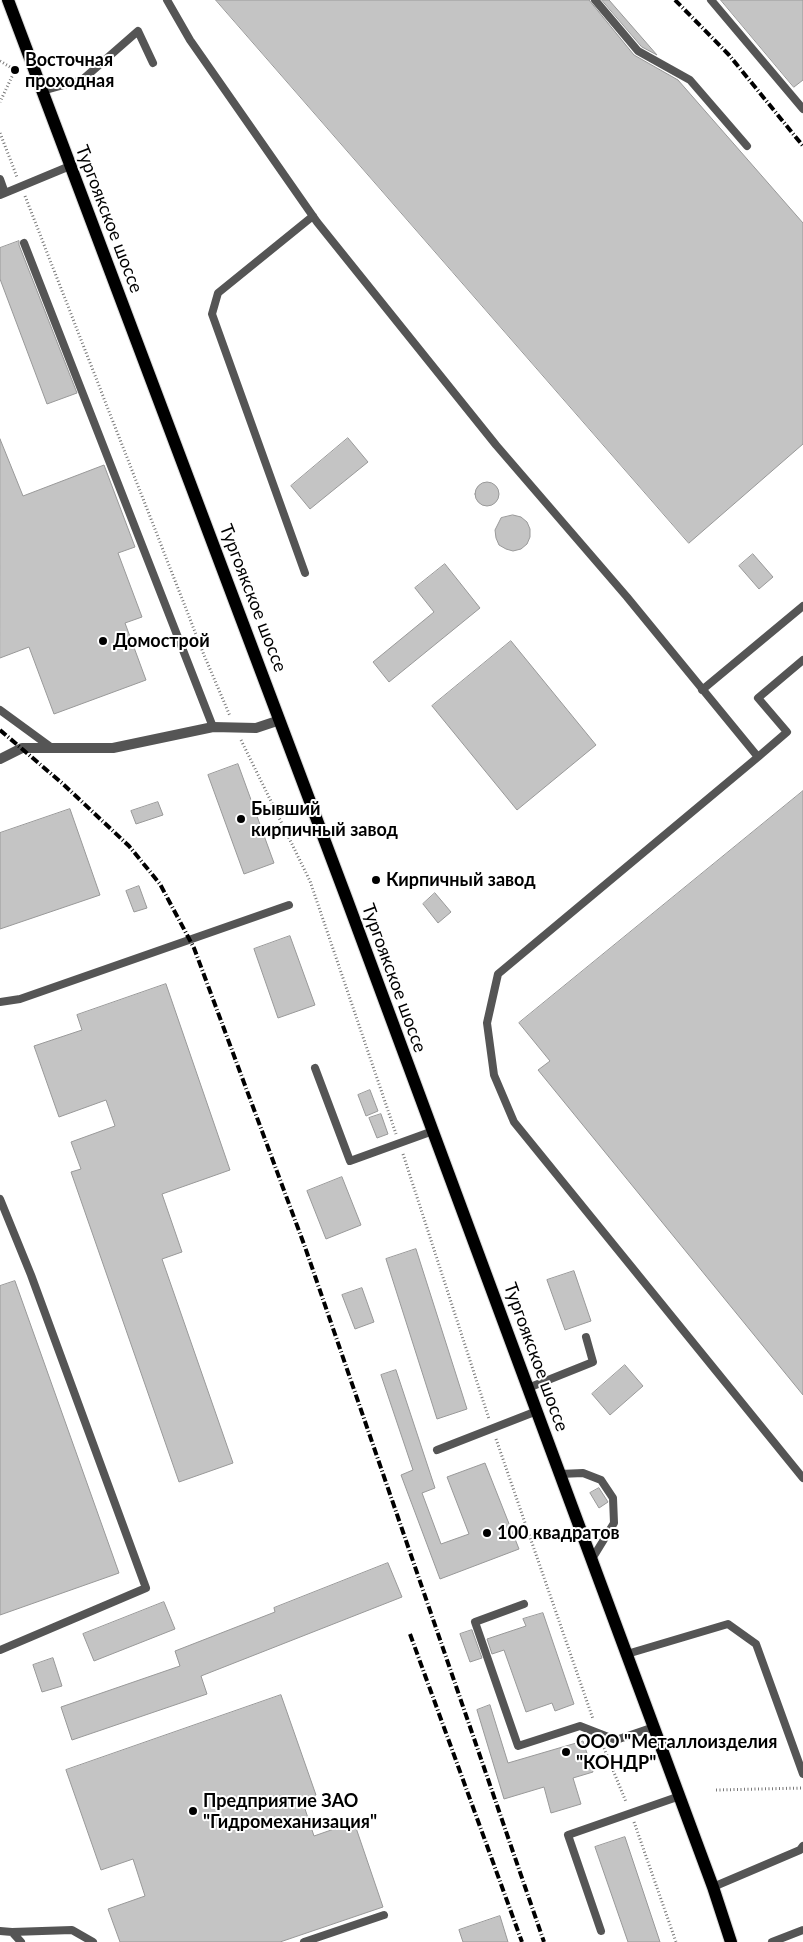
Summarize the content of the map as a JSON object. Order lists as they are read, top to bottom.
{
  "streets": {
    "main road": ["Тургоякское шоссе"]
  },
  "places": [
    "Восточная проходная",
    "Домострой",
    "Бывший кирпичный завод",
    "Кирпичный завод",
    "100 квадратов",
    "ООО \"Металлоизделия \"КОНДР\"",
    "Предприятие ЗАО \"Гидромеханизация\""
  ]
}
